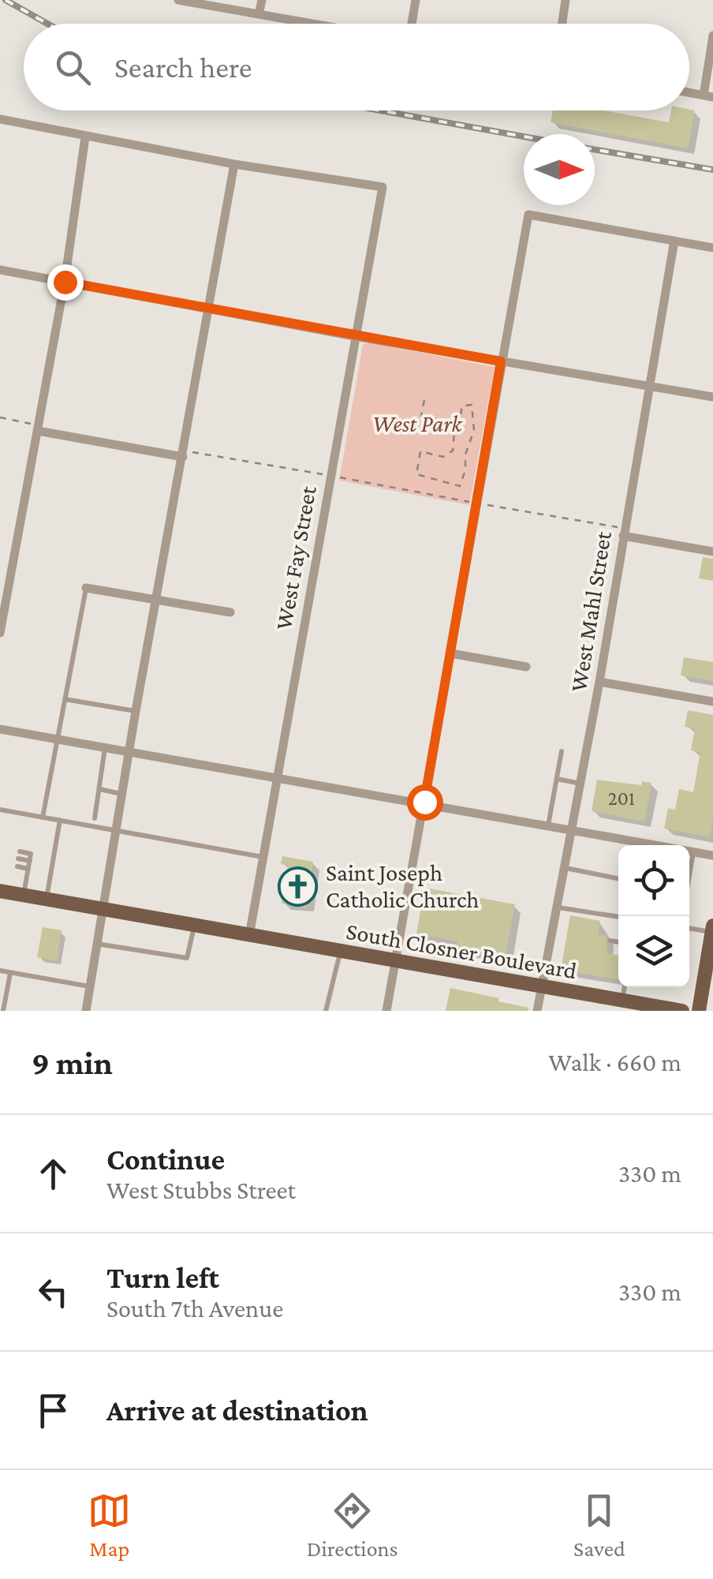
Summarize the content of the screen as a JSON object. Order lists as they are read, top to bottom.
{
  "streets": {
    "main road": ["South Closner Boulevard"],
    "street": ["West Fay Street", "West Mahl Street"]
  },
  "crossings": [
    ["West Fay Street", "South Closner Boulevard"],
    ["West Mahl Street", "South Closner Boulevard"]
  ],
  "parks": ["West Park"],
  "places": {
    "church": ["Saint Joseph Catholic Church"]
  },
  "house_numbers": ["201"],
  "north": "right",
  "page": {
    "search": "Search here",
    "heading": ["9 min", "Walk · 660 m"],
    "list": [
      ["Continue", "West Stubbs Street", "330 m"],
      ["Turn left", "South 7th Avenue", "330 m"],
      "Arrive at destination"
    ],
    "nav": ["Map", "Directions", "Saved"]
  }
}
